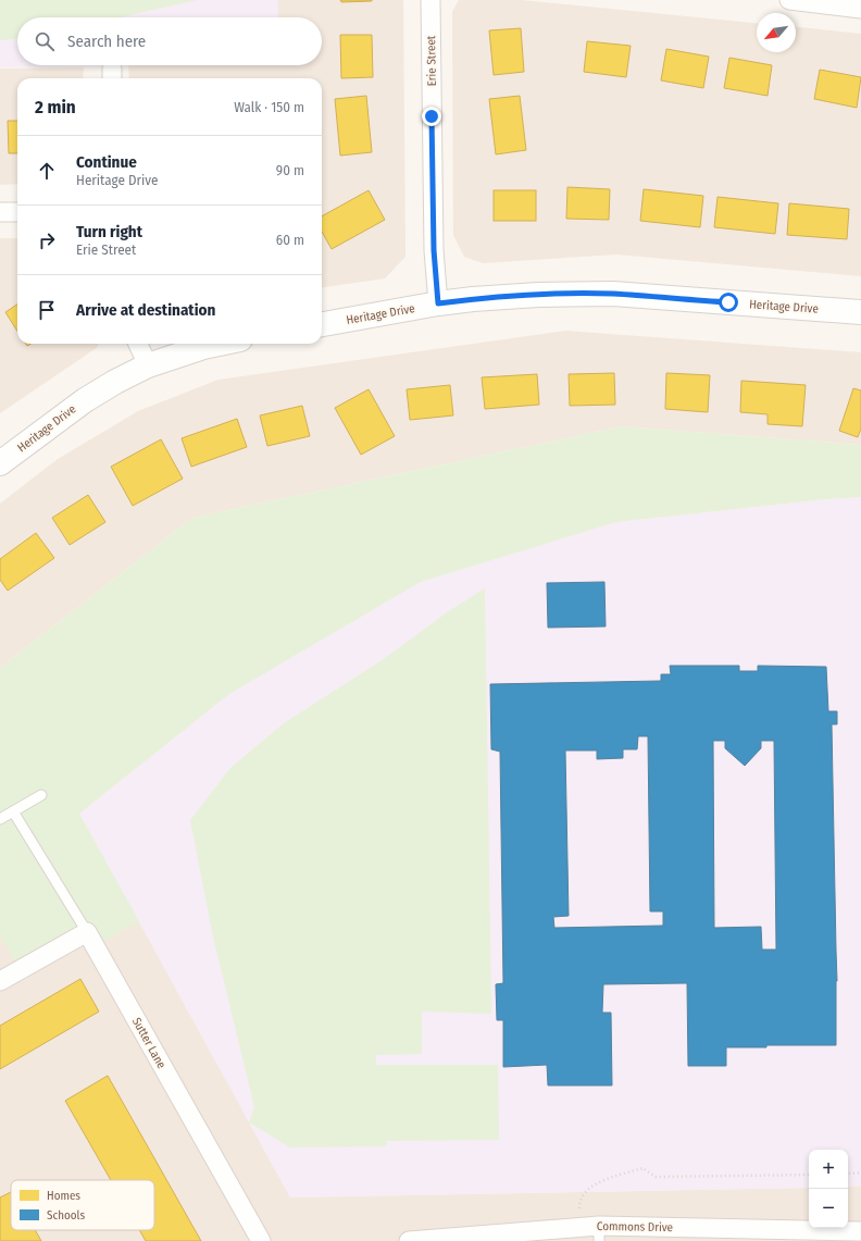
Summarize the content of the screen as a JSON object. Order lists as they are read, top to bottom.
{
  "streets": {
    "street": [
      "Erie Street",
      "Heritage Drive",
      "Sutter Lane",
      "Commons Drive"
    ]
  },
  "crossings": [
    ["Erie Street", "Heritage Drive"]
  ],
  "legend": ["Homes", "Schools"],
  "north": "bottom left",
  "page": {
    "search": "Search here",
    "heading": ["2 min", "Walk · 150 m"],
    "list": [
      ["Continue", "Heritage Drive", "90 m"],
      ["Turn right", "Erie Street", "60 m"],
      "Arrive at destination"
    ],
    "map_buttons": ["+", "−"]
  }
}
